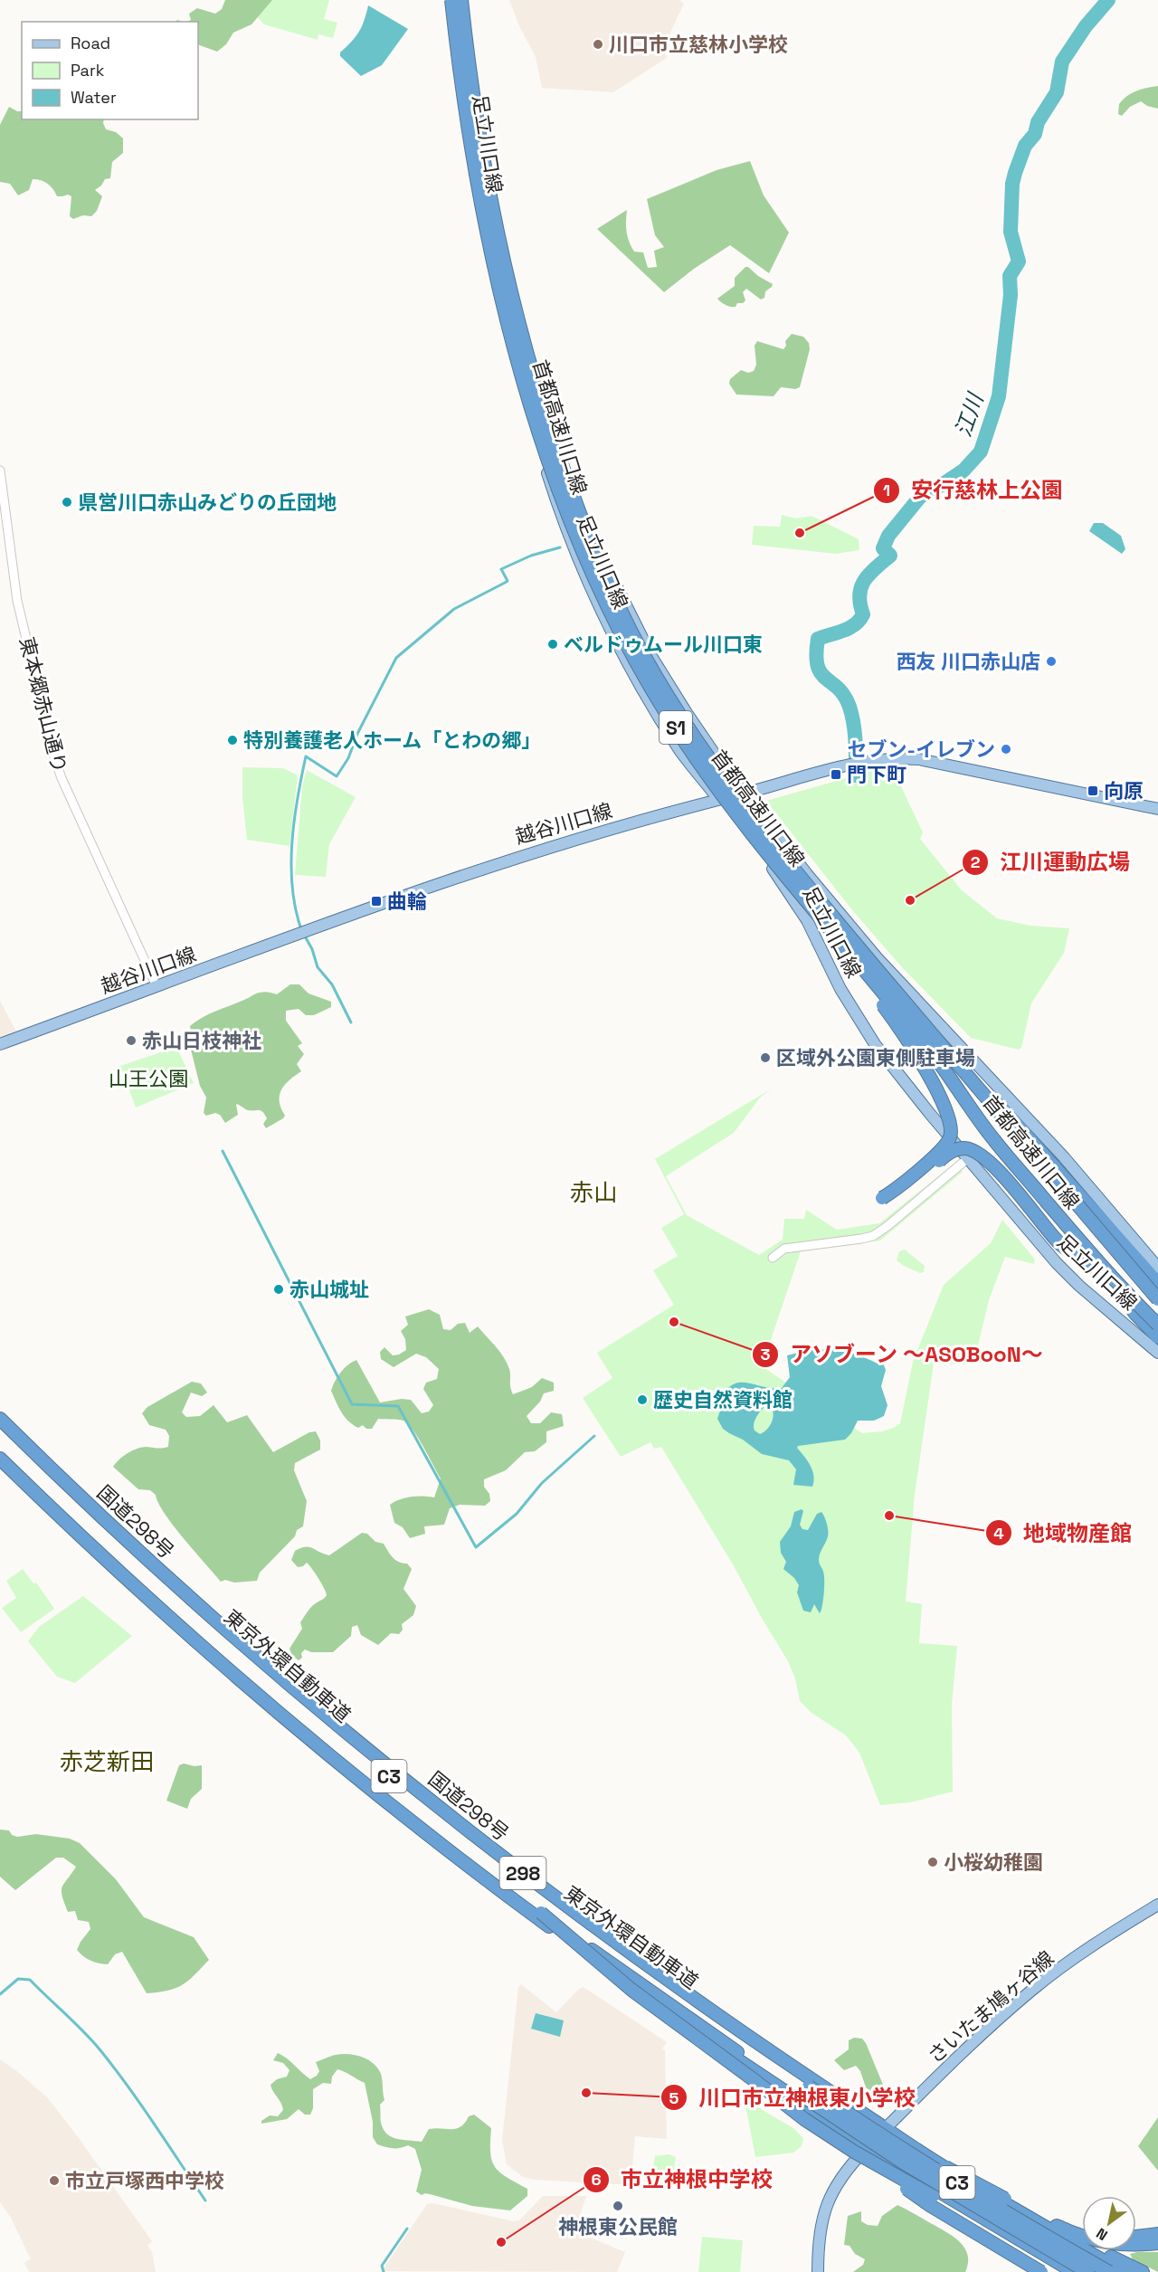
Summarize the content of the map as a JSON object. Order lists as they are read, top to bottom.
{
  "streets": {
    "highway": [
      "首都高速川口線",
      "S1",
      "国道298号",
      "東京外環自動車道",
      "C3",
      "298"
    ],
    "main road": ["足立川口線", "越谷川口線", "さいたま鳩ヶ谷線"],
    "street": ["東本郷赤山通り"]
  },
  "crossings": [
    ["足立川口線", "首都高速川口線"],
    ["足立川口線", "越谷川口線"],
    ["東本郷赤山通り", "越谷川口線"],
    ["国道298号", "298"],
    ["国道298号", "さいたま鳩ヶ谷線"],
    ["298", "さいたま鳩ヶ谷線"]
  ],
  "districts": ["赤山", "赤芝新田"],
  "water": ["江川"],
  "parks": ["山王公園"],
  "places": {
    "other": [
      "川口市立慈林小学校",
      "県営川口赤山みどりの丘団地",
      "安行慈林上公園",
      "ベルドゥムール川口東",
      "西友 川口赤山店",
      "特別養護老人ホーム「とわの郷」",
      "セブン-イレブン",
      "江川運動広場",
      "赤山日枝神社",
      "区域外公園東側駐車場",
      "赤山城址",
      "アソブーン ～ASOBooN～",
      "歴史自然資料館",
      "地域物産館",
      "小桜幼稚園",
      "川口市立神根東小学校",
      "市立戸塚西中学校",
      "神根東公民館",
      "市立神根中学校"
    ],
    "transit": ["門下町", "向原", "曲輪"]
  },
  "legend": ["Road", "Park", "Water"],
  "north": "bottom left"
}
